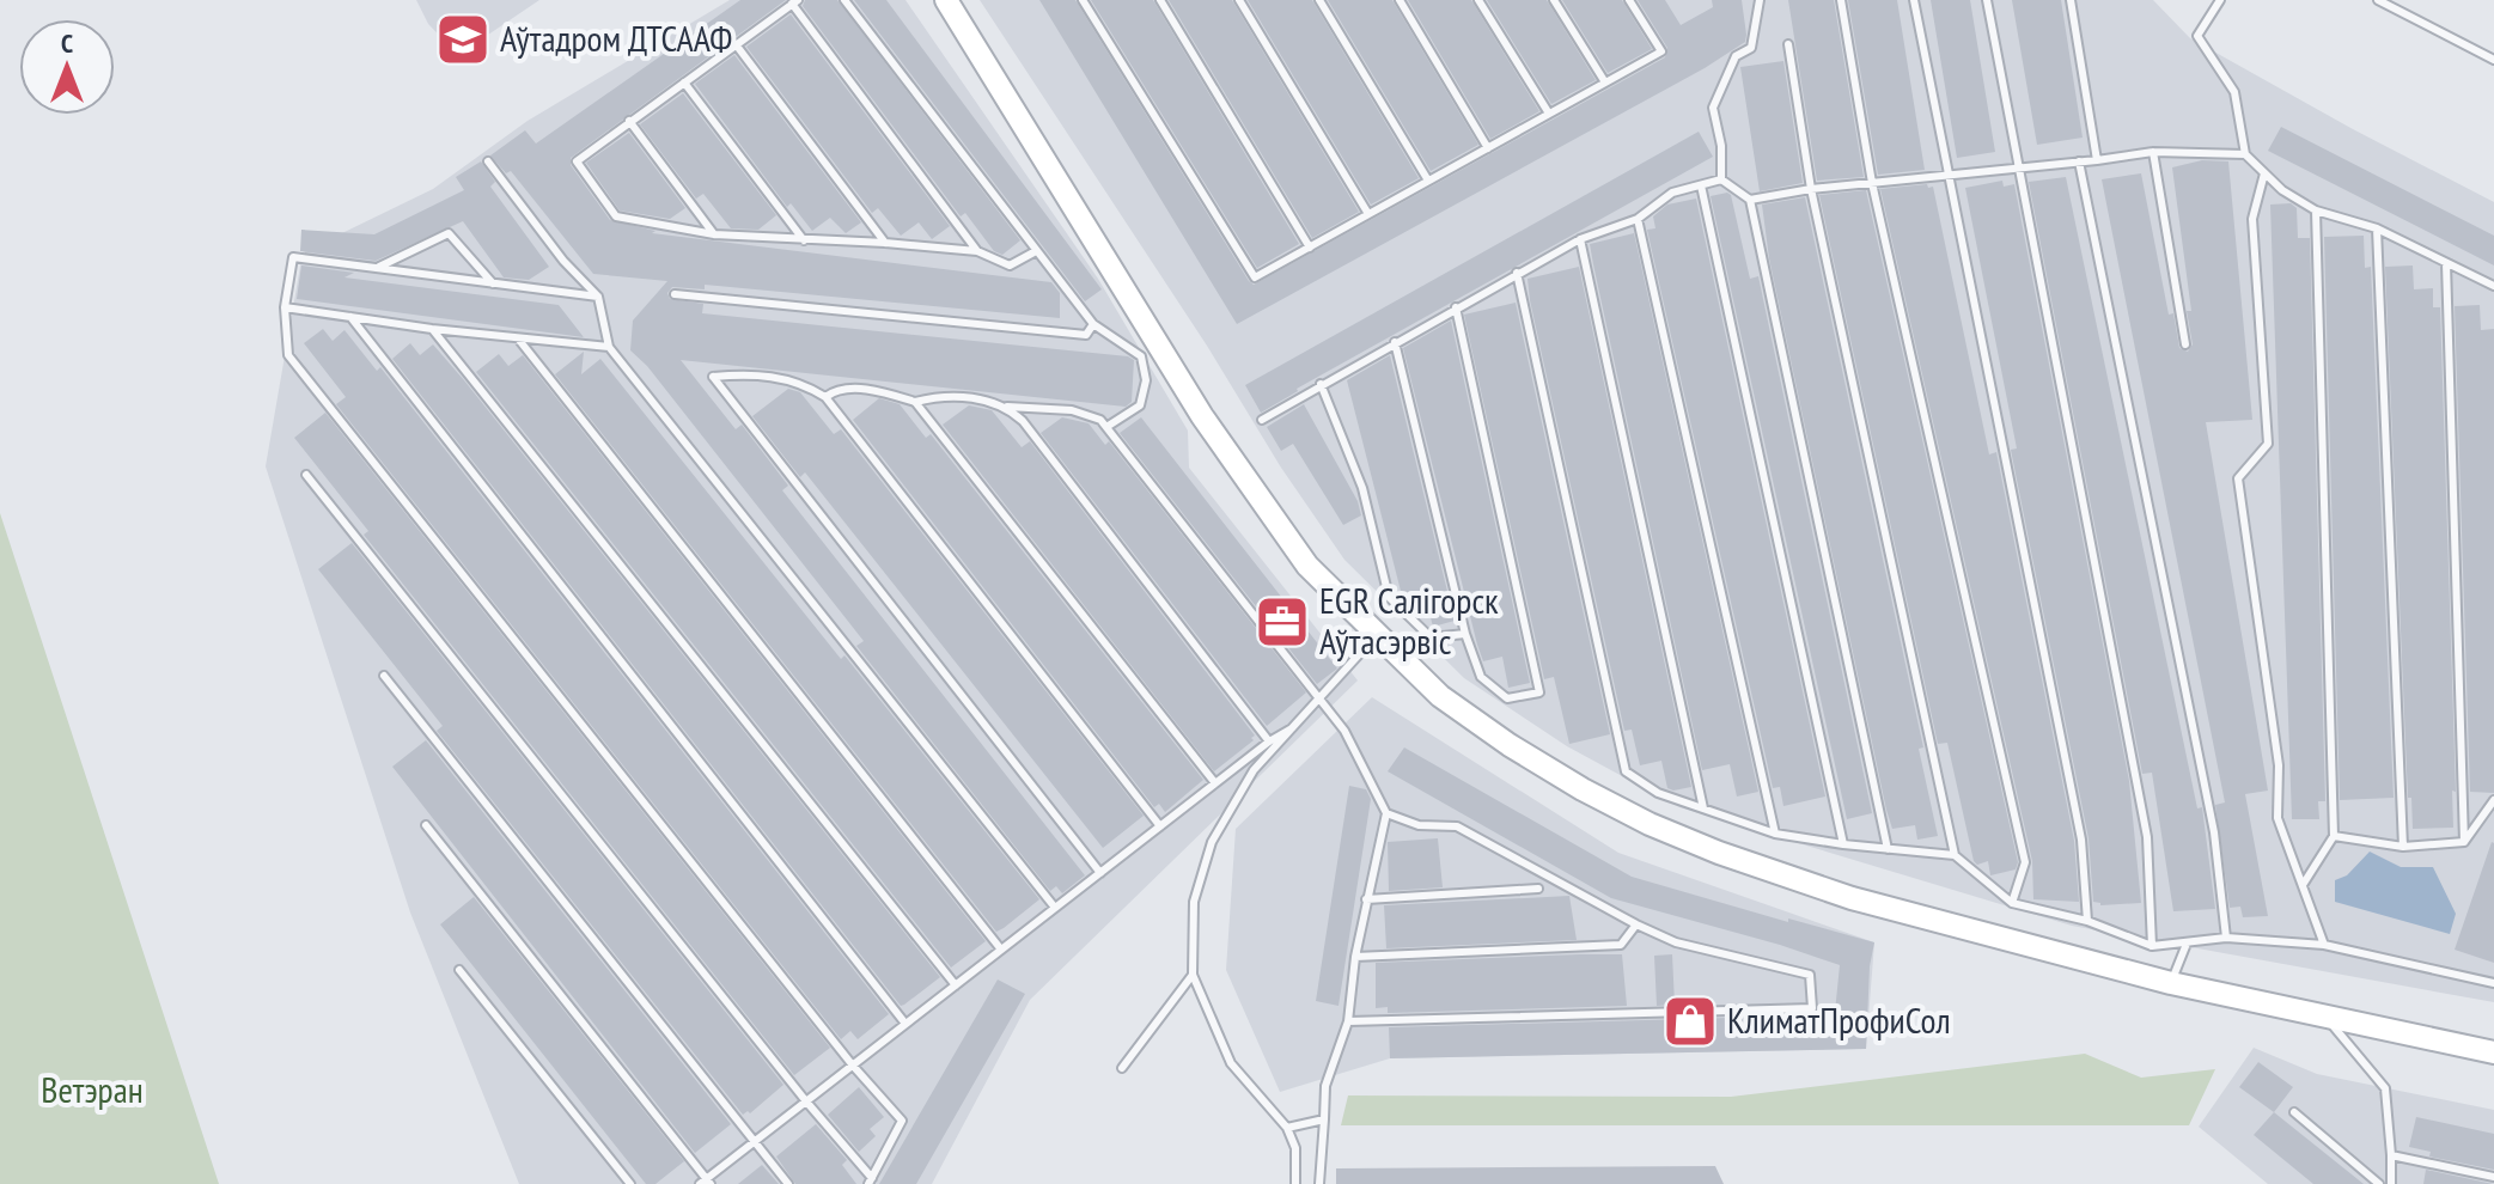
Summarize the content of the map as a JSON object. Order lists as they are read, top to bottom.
{
  "parks": ["Ветэран"],
  "places": {
    "school or university": ["Аўтадром ДТСААФ"],
    "office": ["EGR Салігорск Аўтасэрвіс"],
    "shop": ["КлиматПрофиСол"]
  },
  "north": "top"
}
